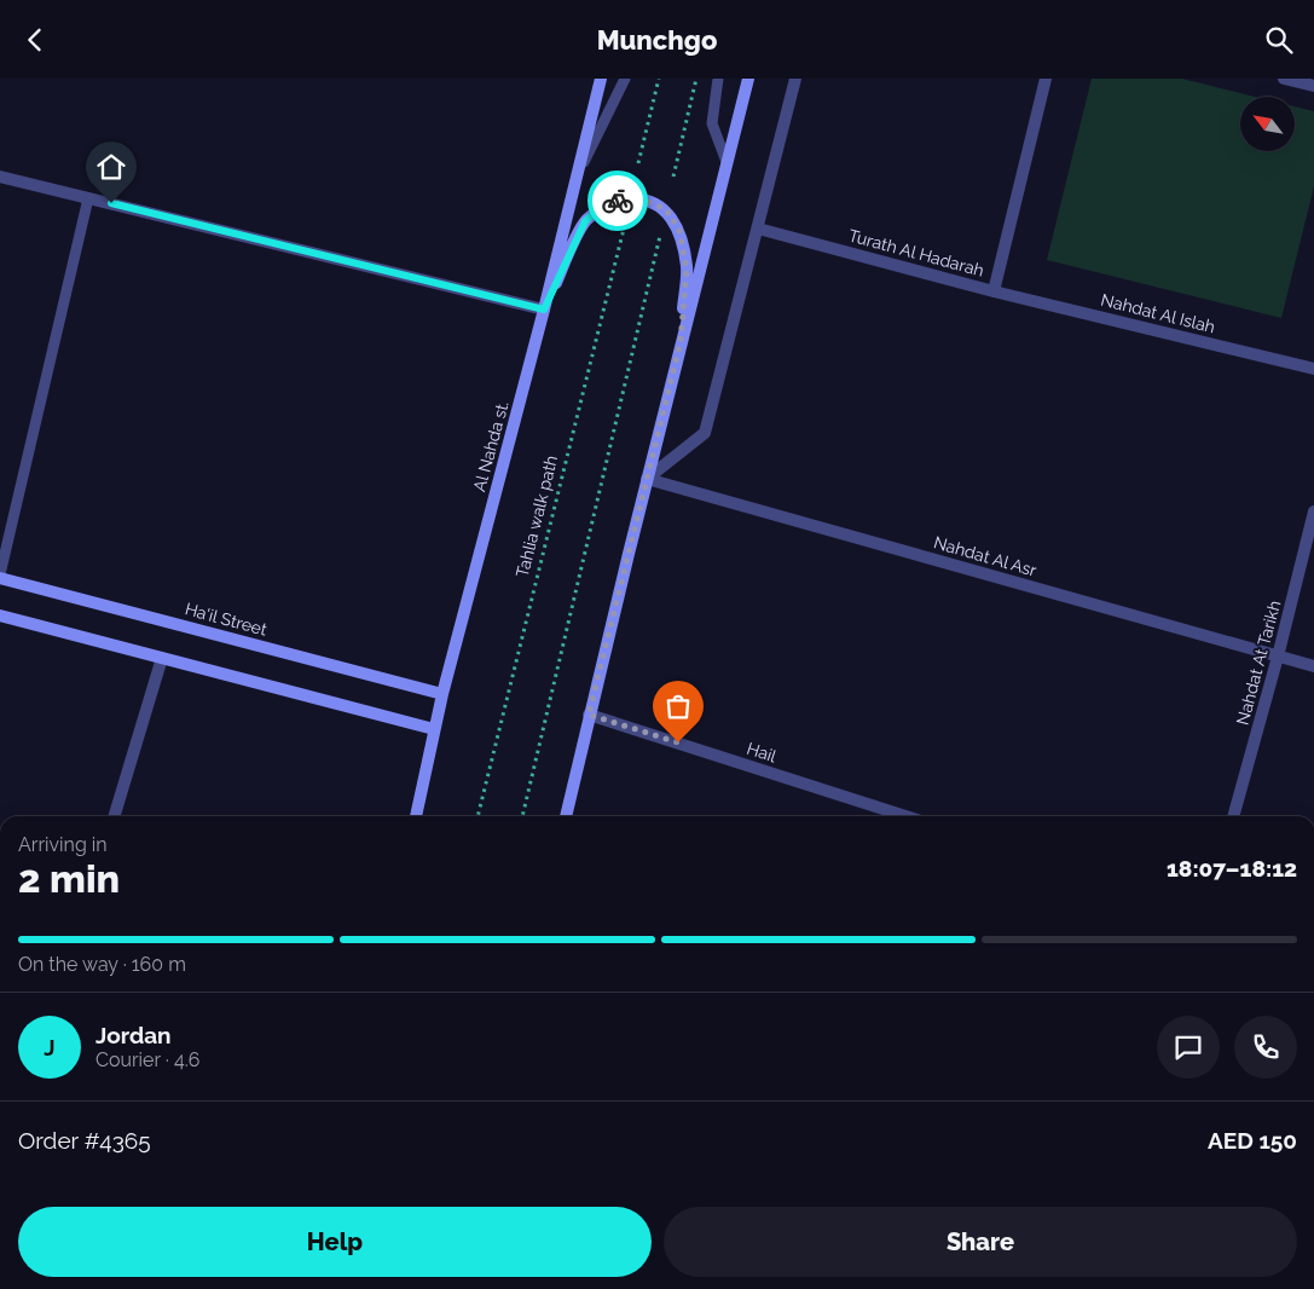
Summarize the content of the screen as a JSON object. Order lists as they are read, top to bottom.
{
  "streets": {
    "street": [
      "Turath Al Hadarah",
      "Nahdat Al Islah",
      "Al Nahda st.",
      "Nahdat Al Asr",
      "Ha'il Street",
      "Nahdat At Tarikh",
      "Hail"
    ],
    "path": ["Tahlia walk path"]
  },
  "crossings": [
    ["Turath Al Hadarah", "Nahdat Al Islah"],
    ["Al Nahda st.", "Ha'il Street"],
    ["Nahdat Al Asr", "Nahdat At Tarikh"]
  ],
  "north": "top left",
  "page": {
    "header": "Munchgo",
    "heading": ["2 min", "Arriving in", "18:07–18:12"],
    "panel": [
      "Jordan",
      "Courier · 4.6",
      "Order #4365",
      "AED 150"
    ],
    "bar": "On the way · 160 m",
    "round": "J",
    "buttons": ["Help", "Share"]
  }
}
